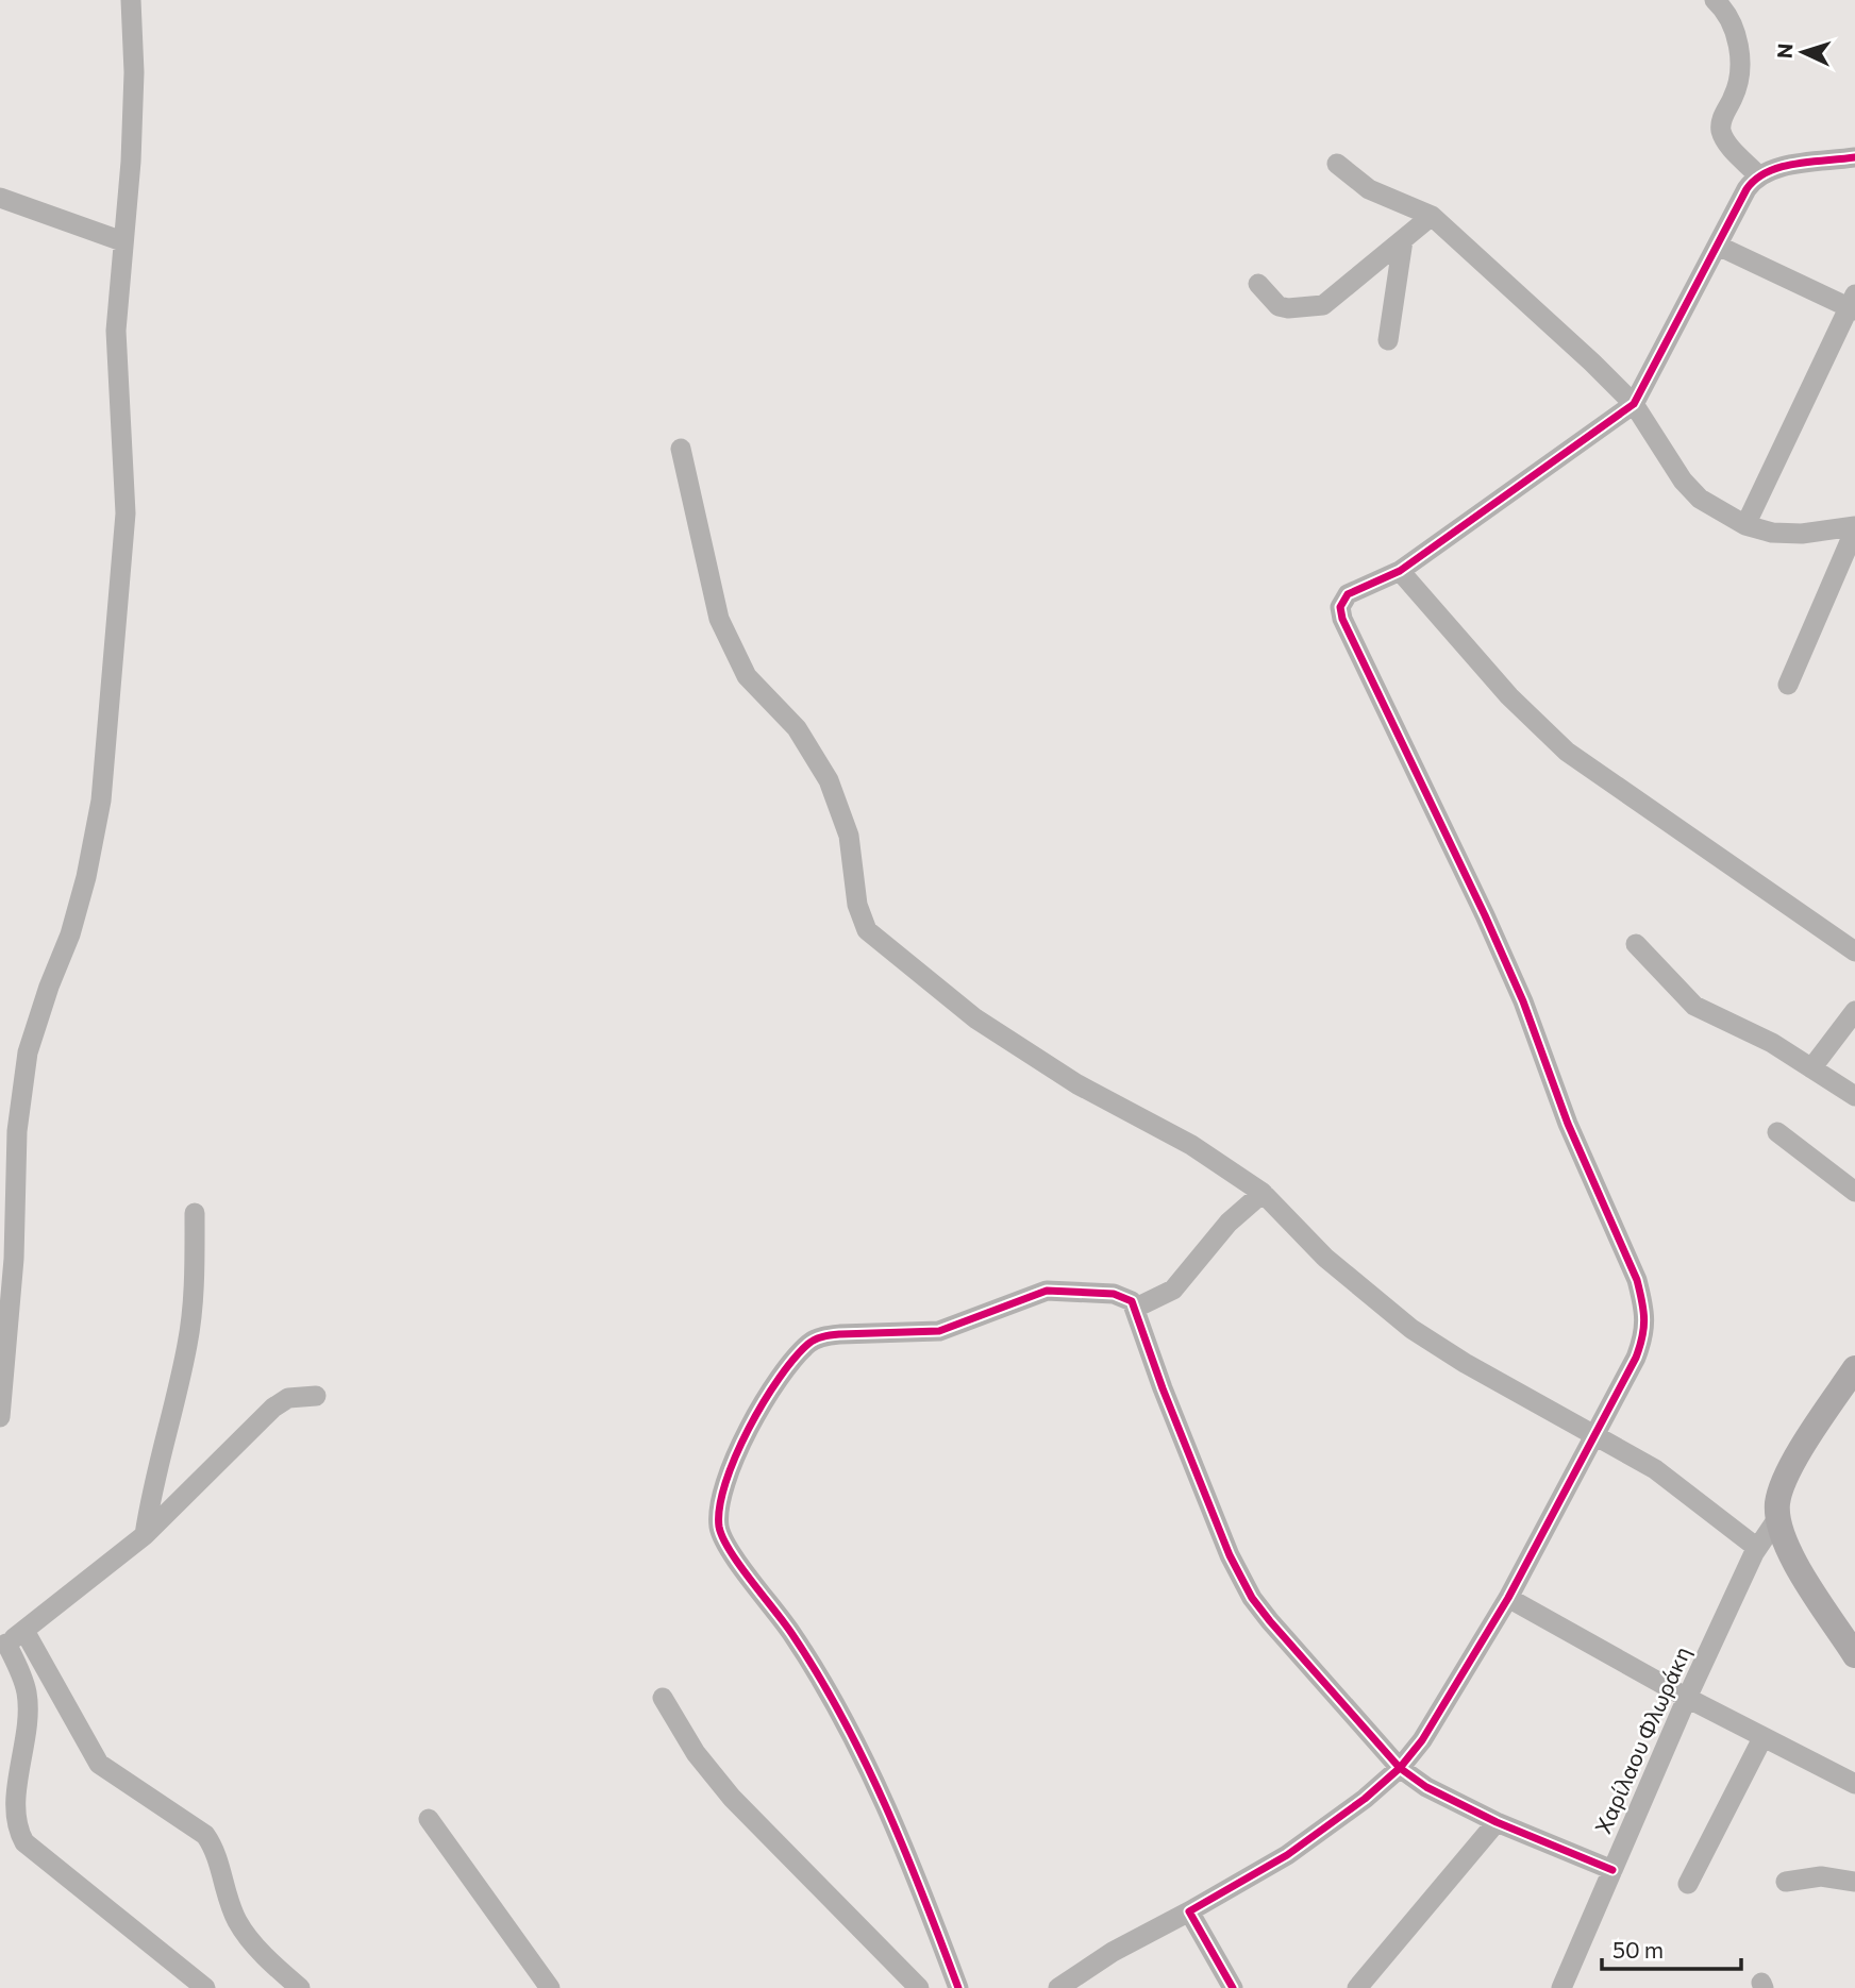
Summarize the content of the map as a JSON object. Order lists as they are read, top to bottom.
{
  "streets": {
    "street": ["Χαρίλαου Φλωράκη"]
  },
  "scale_bar": "50 m",
  "north": "left"
}
